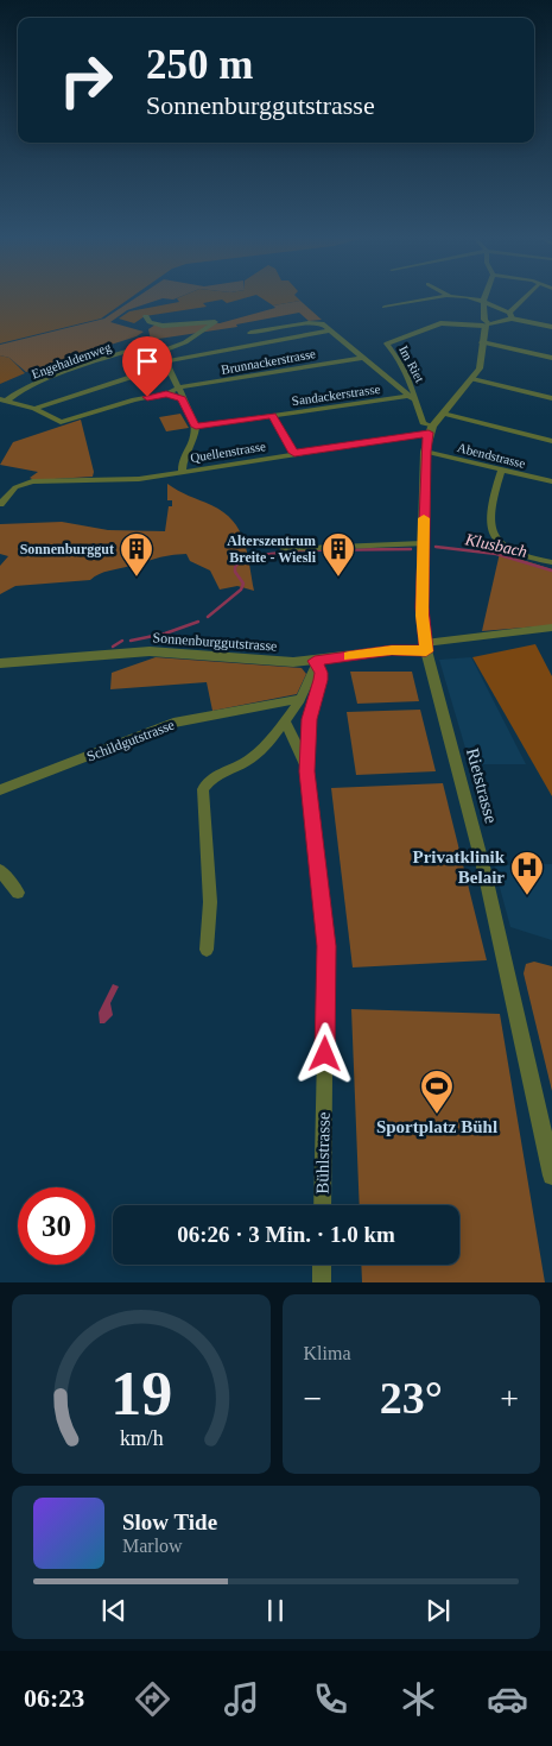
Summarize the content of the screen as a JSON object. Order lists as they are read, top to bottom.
{
  "streets": {
    "street": [
      "Engehaldenweg",
      "Brunnackerstrasse",
      "Im Riet",
      "Sandackerstrasse",
      "Quellenstrasse",
      "Abendstrasse",
      "Sonnenburggutstrasse",
      "Schildgutstrasse",
      "Rietstrasse",
      "Bühlstrasse"
    ]
  },
  "crossings": [
    ["Im Riet", "Sandackerstrasse"],
    ["Im Riet", "Rietstrasse"],
    ["Quellenstrasse", "Rietstrasse"],
    ["Abendstrasse", "Rietstrasse"],
    ["Sonnenburggutstrasse", "Rietstrasse"],
    ["Sonnenburggutstrasse", "Bühlstrasse"]
  ],
  "water": ["Klusbach"],
  "places": {
    "building": ["Sonnenburggut", "Alterszentrum Breite - Wiesli"],
    "hospital": ["Privatklinik Belair"],
    "sports": ["Sportplatz Bühl"]
  },
  "page": {
    "turn": ["250 m", "Sonnenburggutstrasse"],
    "limit": "30",
    "trip": "06:26 · 3 Min. · 1.0 km",
    "tile": "Klima",
    "heat": ["−", "23°", "+"],
    "song": ["Slow Tide", "Marlow"],
    "tabs": "06:23",
    "gauge": ["19", "km/h"]
  }
}
